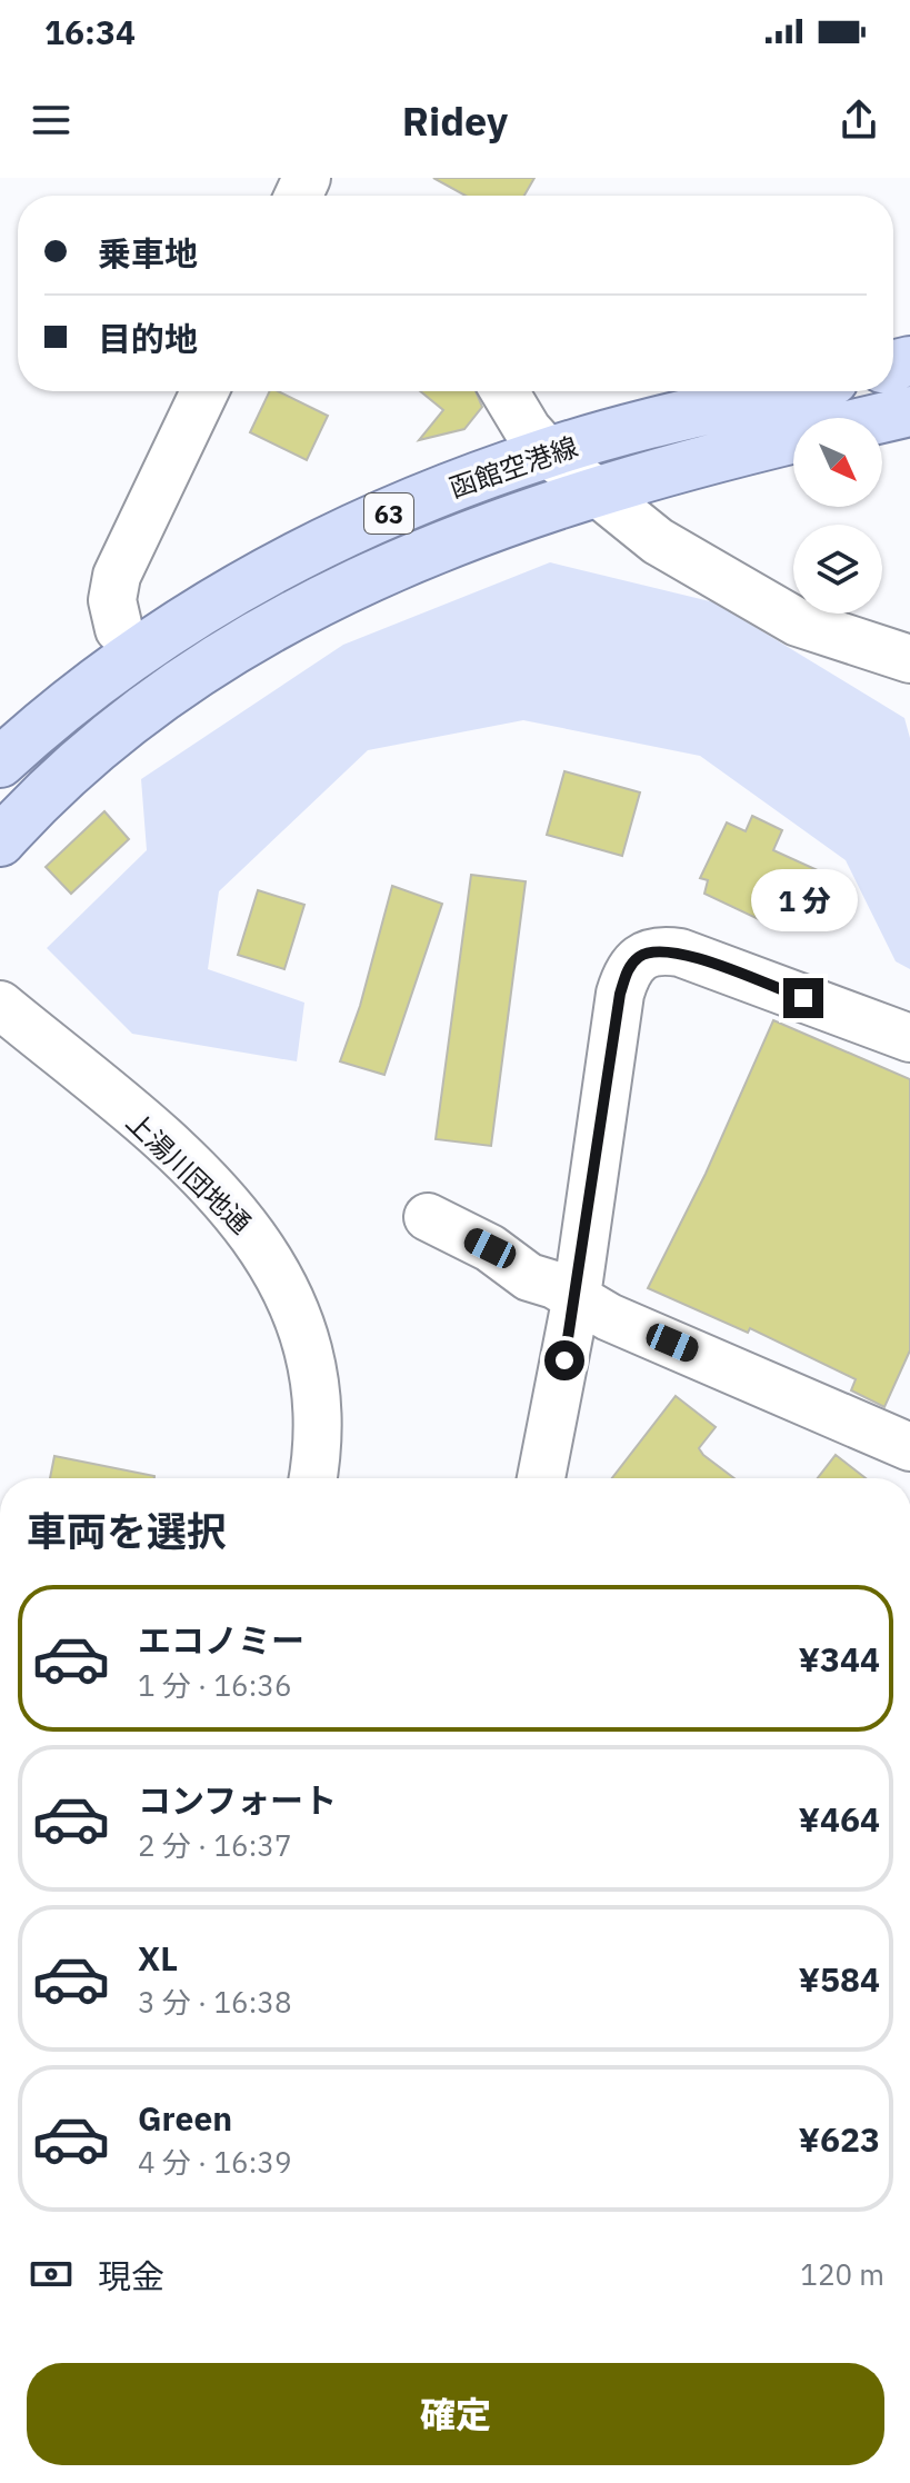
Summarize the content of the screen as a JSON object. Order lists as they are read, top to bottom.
{
  "streets": {
    "main road": ["函館空港線", "63"],
    "street": ["上湯川団地通"]
  },
  "north": "bottom right",
  "page": {
    "status": "16:34",
    "header": "Ridey",
    "banner": ["乗車地", "目的地"],
    "bubble": "1 分",
    "heading": "車両を選択",
    "list": [
      {
        "name": "エコノミー",
        "note": "1 分 · 16:36",
        "value": "¥344"
      },
      {
        "name": "コンフォート",
        "note": "2 分 · 16:37",
        "value": "¥464"
      },
      {
        "name": "XL",
        "note": "3 分 · 16:38",
        "value": "¥584"
      },
      {
        "name": "Green",
        "note": "4 分 · 16:39",
        "value": "¥623"
      }
    ],
    "pay": ["現金", "120 m"],
    "buttons": "確定"
  }
}
